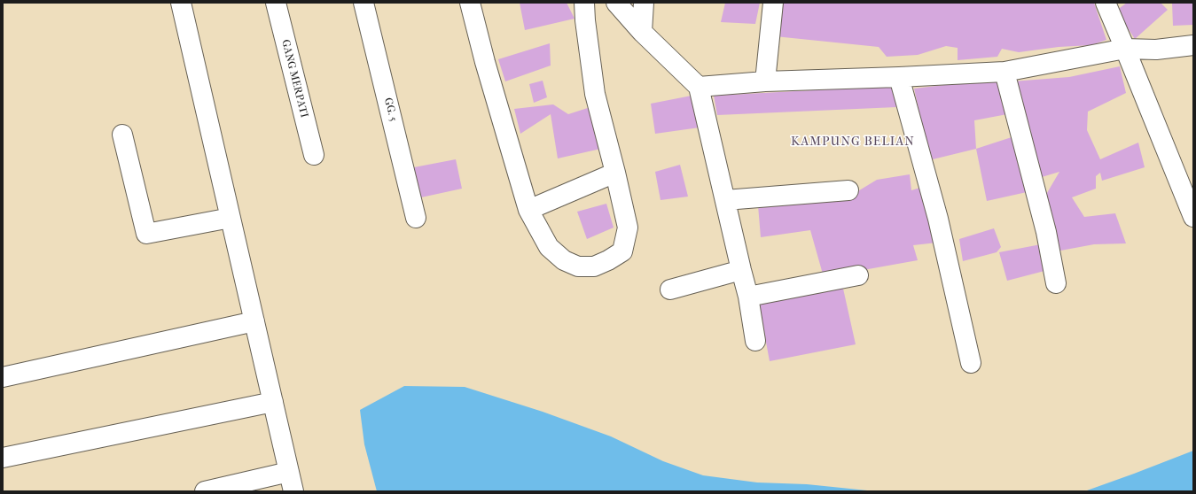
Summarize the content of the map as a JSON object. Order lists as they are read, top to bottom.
{
  "streets": {
    "street": ["GANG MERPATI", "GG. 5"]
  },
  "districts": ["KAMPUNG BELIAN"]
}
